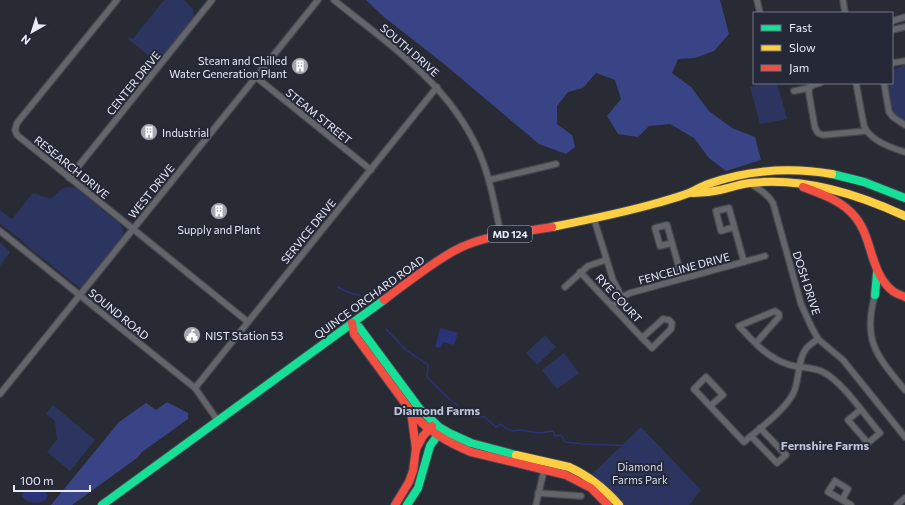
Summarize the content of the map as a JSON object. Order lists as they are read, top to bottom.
{
  "streets": {
    "main road": ["MD 124", "QUINCE ORCHARD ROAD"],
    "street": [
      "SOUTH DRIVE",
      "CENTER DRIVE",
      "STEAM STREET",
      "RESEARCH DRIVE",
      "WEST DRIVE",
      "SERVICE DRIVE",
      "FENCELINE DRIVE",
      "DOSH DRIVE",
      "RYE COURT",
      "SOUND ROAD"
    ]
  },
  "crossings": [
    ["SOUTH DRIVE", "SERVICE DRIVE"],
    ["SOUTH DRIVE", "QUINCE ORCHARD ROAD"],
    ["CENTER DRIVE", "RESEARCH DRIVE"],
    ["STEAM STREET", "WEST DRIVE"],
    ["STEAM STREET", "SERVICE DRIVE"],
    ["RESEARCH DRIVE", "WEST DRIVE"],
    ["RESEARCH DRIVE", "SERVICE DRIVE"],
    ["WEST DRIVE", "SOUND ROAD"],
    ["SERVICE DRIVE", "SOUND ROAD"],
    ["FENCELINE DRIVE", "RYE COURT"],
    ["DOSH DRIVE", "QUINCE ORCHARD ROAD"],
    ["QUINCE ORCHARD ROAD", "SOUND ROAD"]
  ],
  "districts": ["Diamond Farms", "Fernshire Farms"],
  "parks": ["Diamond Farms Park"],
  "places": {
    "building": ["Steam and Chilled Water Generation Plant", "Industrial", "Supply and Plant"],
    "public building": ["NIST Station 53"]
  },
  "legend": ["Fast", "Slow", "Jam"],
  "scale_bar": "100 m",
  "north": "bottom left"
}
